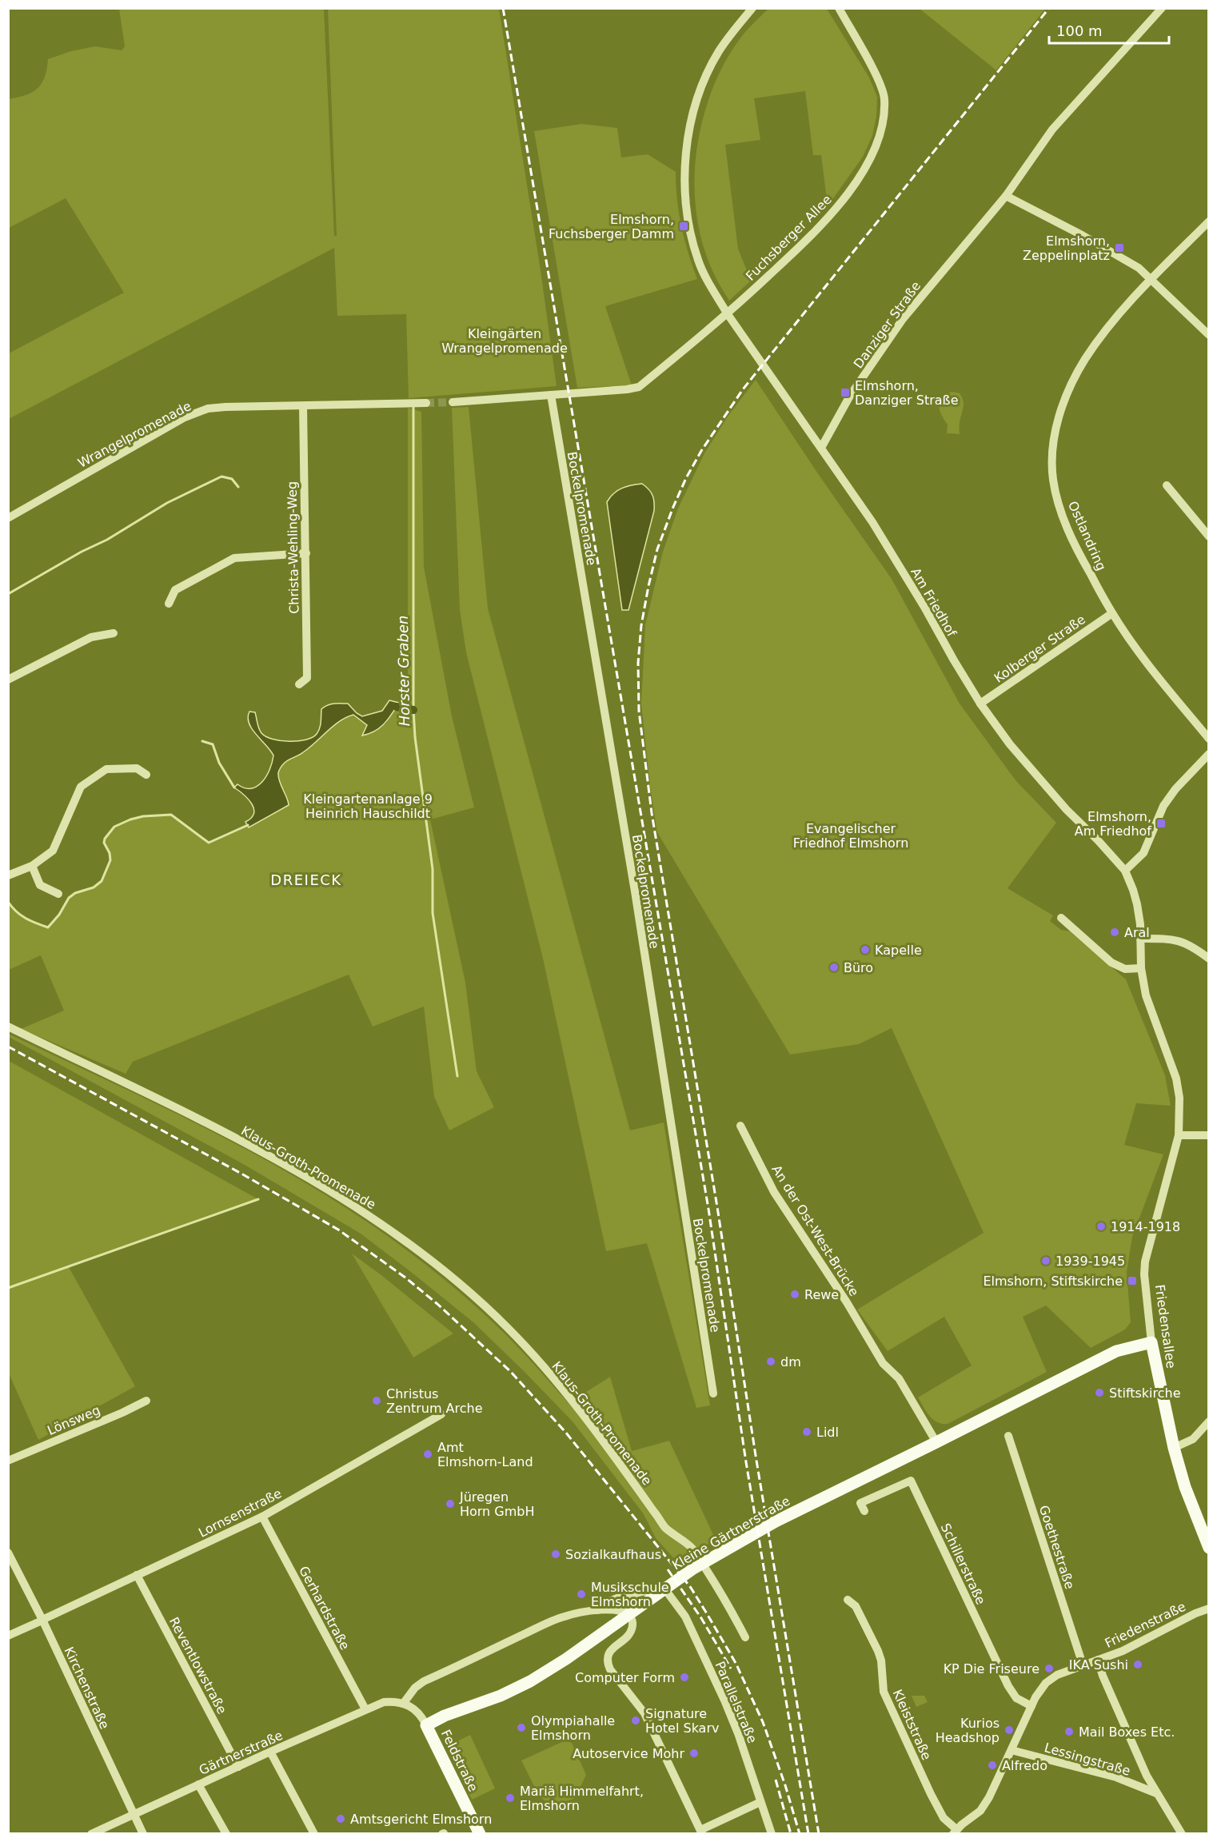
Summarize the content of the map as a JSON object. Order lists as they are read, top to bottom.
{
  "streets": {
    "main road": ["Friedensallee", "Kleine Gärtnerstraße", "Feldstraße"],
    "street": [
      "Fuchsberger Allee",
      "Danziger Straße",
      "Wrangelpromenade",
      "Bockelpromenade",
      "Ostlandring",
      "Christa-Wehling-Weg",
      "Am Friedhof",
      "Kolberger Straße",
      "Klaus-Groth-Promenade",
      "An der Ost-West-Brücke",
      "Lönsweg",
      "Lornsenstraße",
      "Goethestraße",
      "Schillerstraße",
      "Gerhardstraße",
      "Friedenstraße",
      "Reventlowstraße",
      "Kirchenstraße",
      "Parallelstraße",
      "Kleiststraße",
      "Gärtnerstraße",
      "Lessingstraße"
    ]
  },
  "crossings": [
    ["Fuchsberger Allee", "Bockelpromenade"],
    ["Fuchsberger Allee", "Am Friedhof"],
    ["Danziger Straße", "Am Friedhof"],
    ["Wrangelpromenade", "Christa-Wehling-Weg"],
    ["Ostlandring", "Kolberger Straße"],
    ["Am Friedhof", "Kolberger Straße"],
    ["Am Friedhof", "Friedensallee"],
    ["An der Ost-West-Brücke", "Kleine Gärtnerstraße"],
    ["Lornsenstraße", "Gerhardstraße"],
    ["Lornsenstraße", "Reventlowstraße"],
    ["Lornsenstraße", "Kirchenstraße"],
    ["Kleine Gärtnerstraße", "Feldstraße"],
    ["Goethestraße", "Friedenstraße"],
    ["Schillerstraße", "Friedenstraße"],
    ["Gerhardstraße", "Gärtnerstraße"],
    ["Friedenstraße", "Kleiststraße"],
    ["Friedenstraße", "Lessingstraße"],
    ["Reventlowstraße", "Gärtnerstraße"],
    ["Kirchenstraße", "Gärtnerstraße"]
  ],
  "districts": ["DREIECK"],
  "water": ["Horster Graben"],
  "parks": ["Kleingärten Wrangelpromenade", "Kleingartenanlage 9 Heinrich Hauschildt", "Evangelischer Friedhof Elmshorn"],
  "places": {
    "transit": [
      "Elmshorn, Fuchsberger Damm",
      "Elmshorn, Zeppelinplatz",
      "Elmshorn, Danziger Straße",
      "Elmshorn, Am Friedhof",
      "Elmshorn, Stiftskirche"
    ],
    "other": [
      "Aral",
      "Kapelle",
      "Büro",
      "1914-1918",
      "1939-1945",
      "Rewe",
      "dm",
      "Stiftskirche",
      "Christus Zentrum Arche",
      "Lidl",
      "Amt Elmshorn-Land",
      "Jüregen Horn GmbH",
      "Sozialkaufhaus",
      "Musikschule Elmshorn",
      "IKA Sushi",
      "KP Die Friseure",
      "Computer Form",
      "Signature Hotel Skarv",
      "Olympiahalle Elmshorn",
      "Kurios Headshop",
      "Mail Boxes Etc.",
      "Autoservice Mohr",
      "Alfredo",
      "Mariä Himmelfahrt, Elmshorn",
      "Amtsgericht Elmshorn"
    ]
  },
  "scale_bar": "100 m"
}
